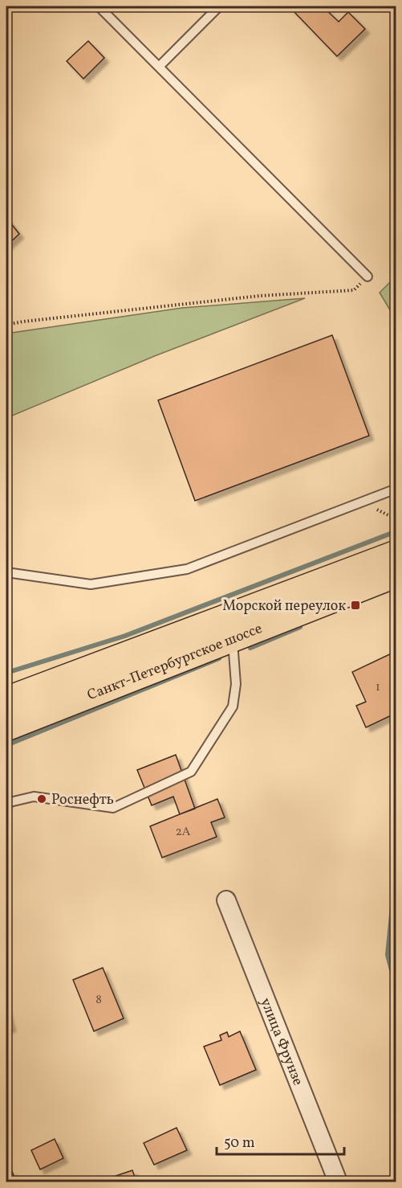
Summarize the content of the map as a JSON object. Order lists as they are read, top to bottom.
{
  "streets": {
    "main road": ["Санкт-Петербургское шоссе"],
    "street": ["улица Фрунзе"]
  },
  "places": {
    "transit": ["Морской переулок"],
    "other": ["Роснефть"]
  },
  "house_numbers": ["1", "2А", "8"],
  "scale_bar": "50 m"
}
